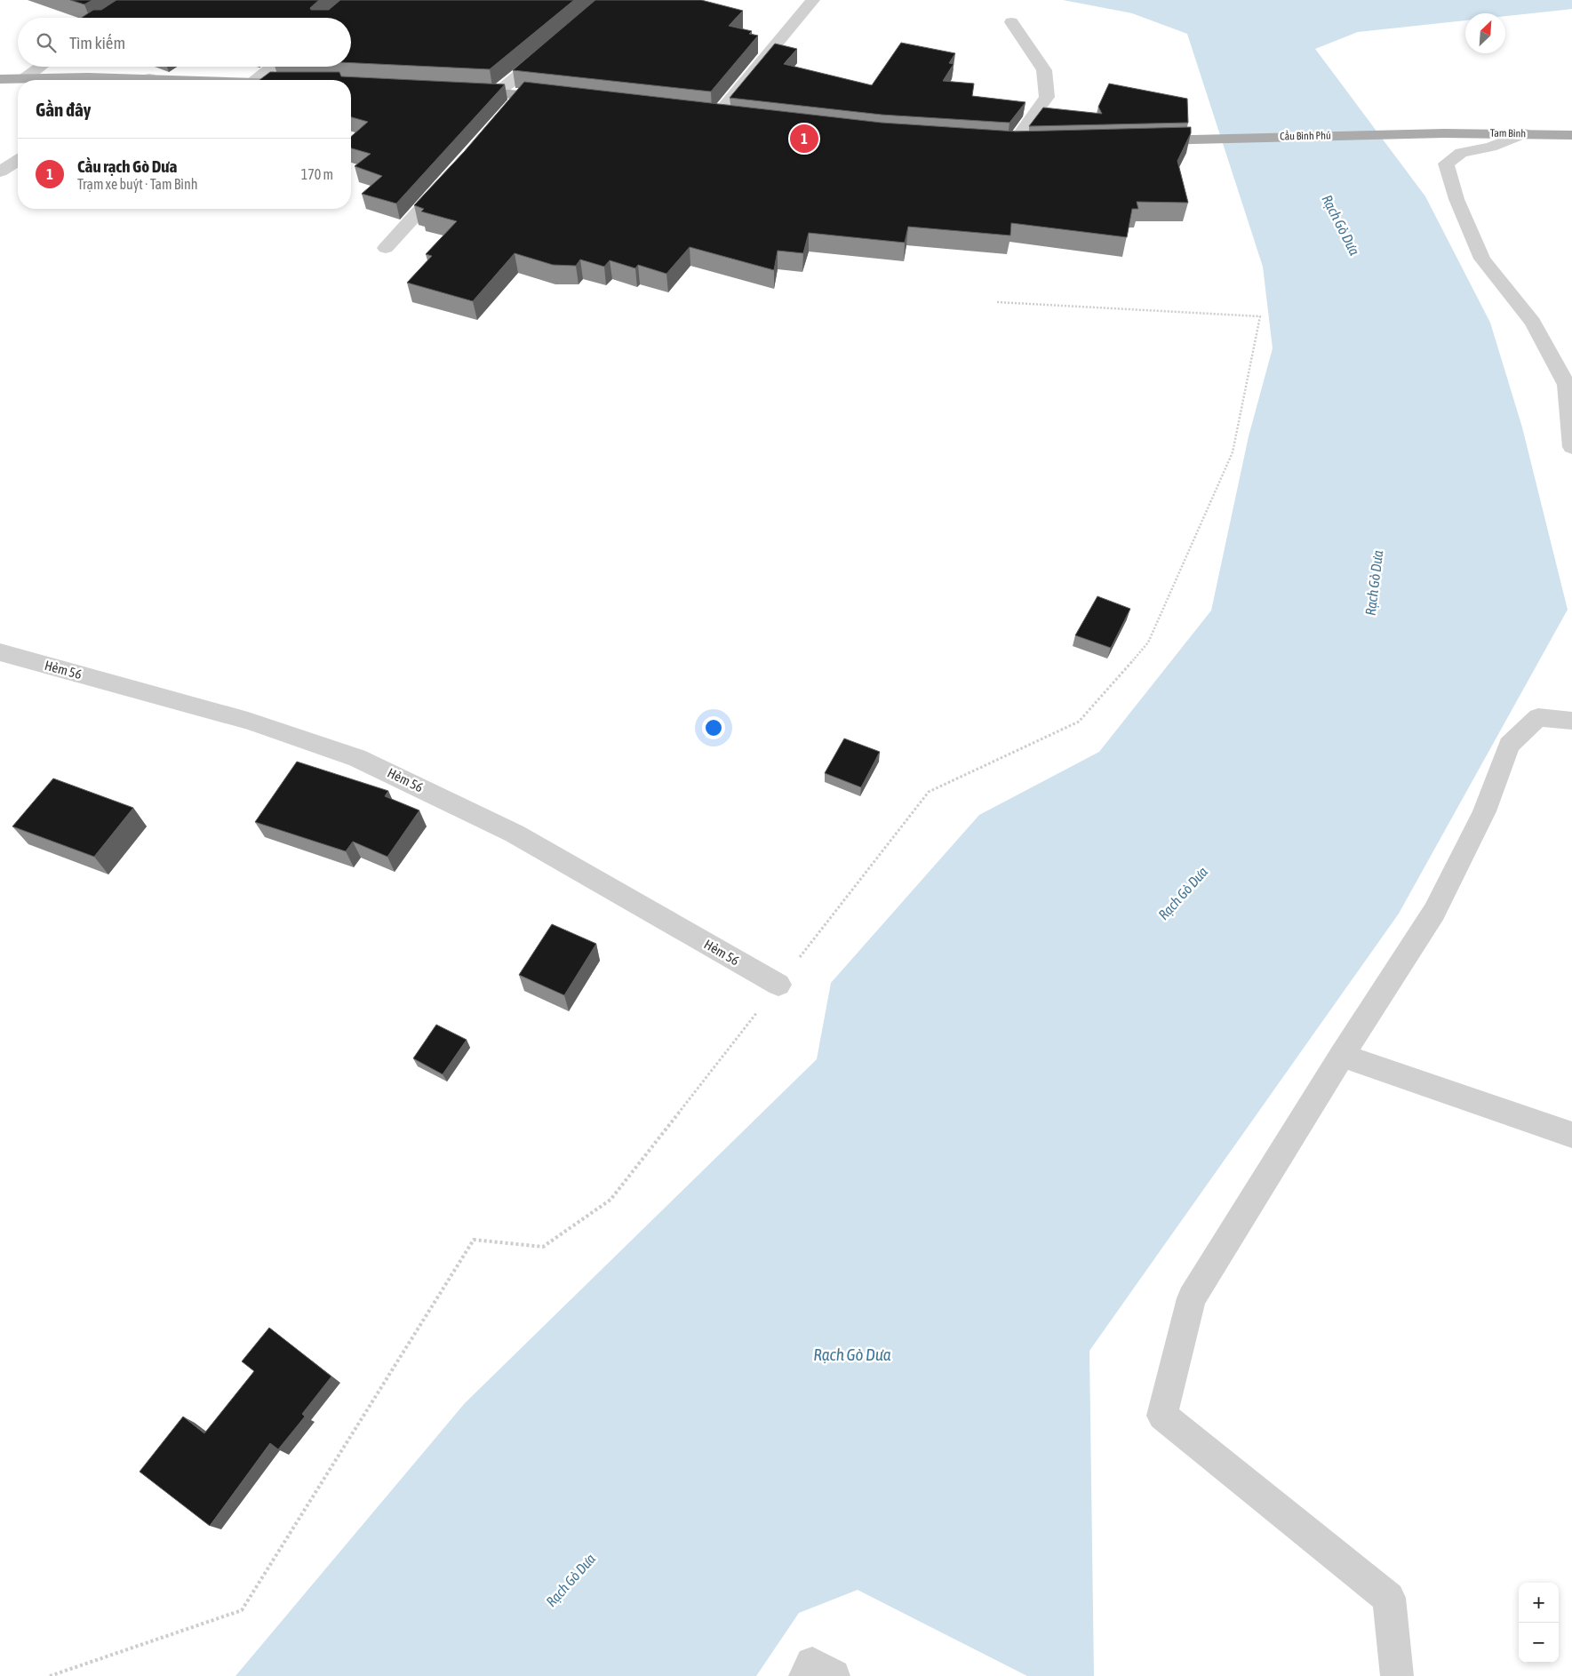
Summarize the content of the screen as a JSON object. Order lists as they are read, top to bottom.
{
  "streets": {
    "main road": ["Tam Bình", "Cầu Bình Phú"],
    "street": ["Hẻm 56"]
  },
  "crossings": [
    ["Tam Bình", "Cầu Bình Phú"]
  ],
  "water": ["Rạch Gò Dưa"],
  "north": "top right",
  "page": {
    "search": "Tìm kiếm",
    "heading": "Gần đây",
    "pins": "1",
    "list": [
      {
        "mark": "1",
        "name": "Cầu rạch Gò Dưa",
        "note": "Trạm xe buýt · Tam Bình",
        "value": "170 m"
      }
    ],
    "map_buttons": ["+", "−"]
  }
}
